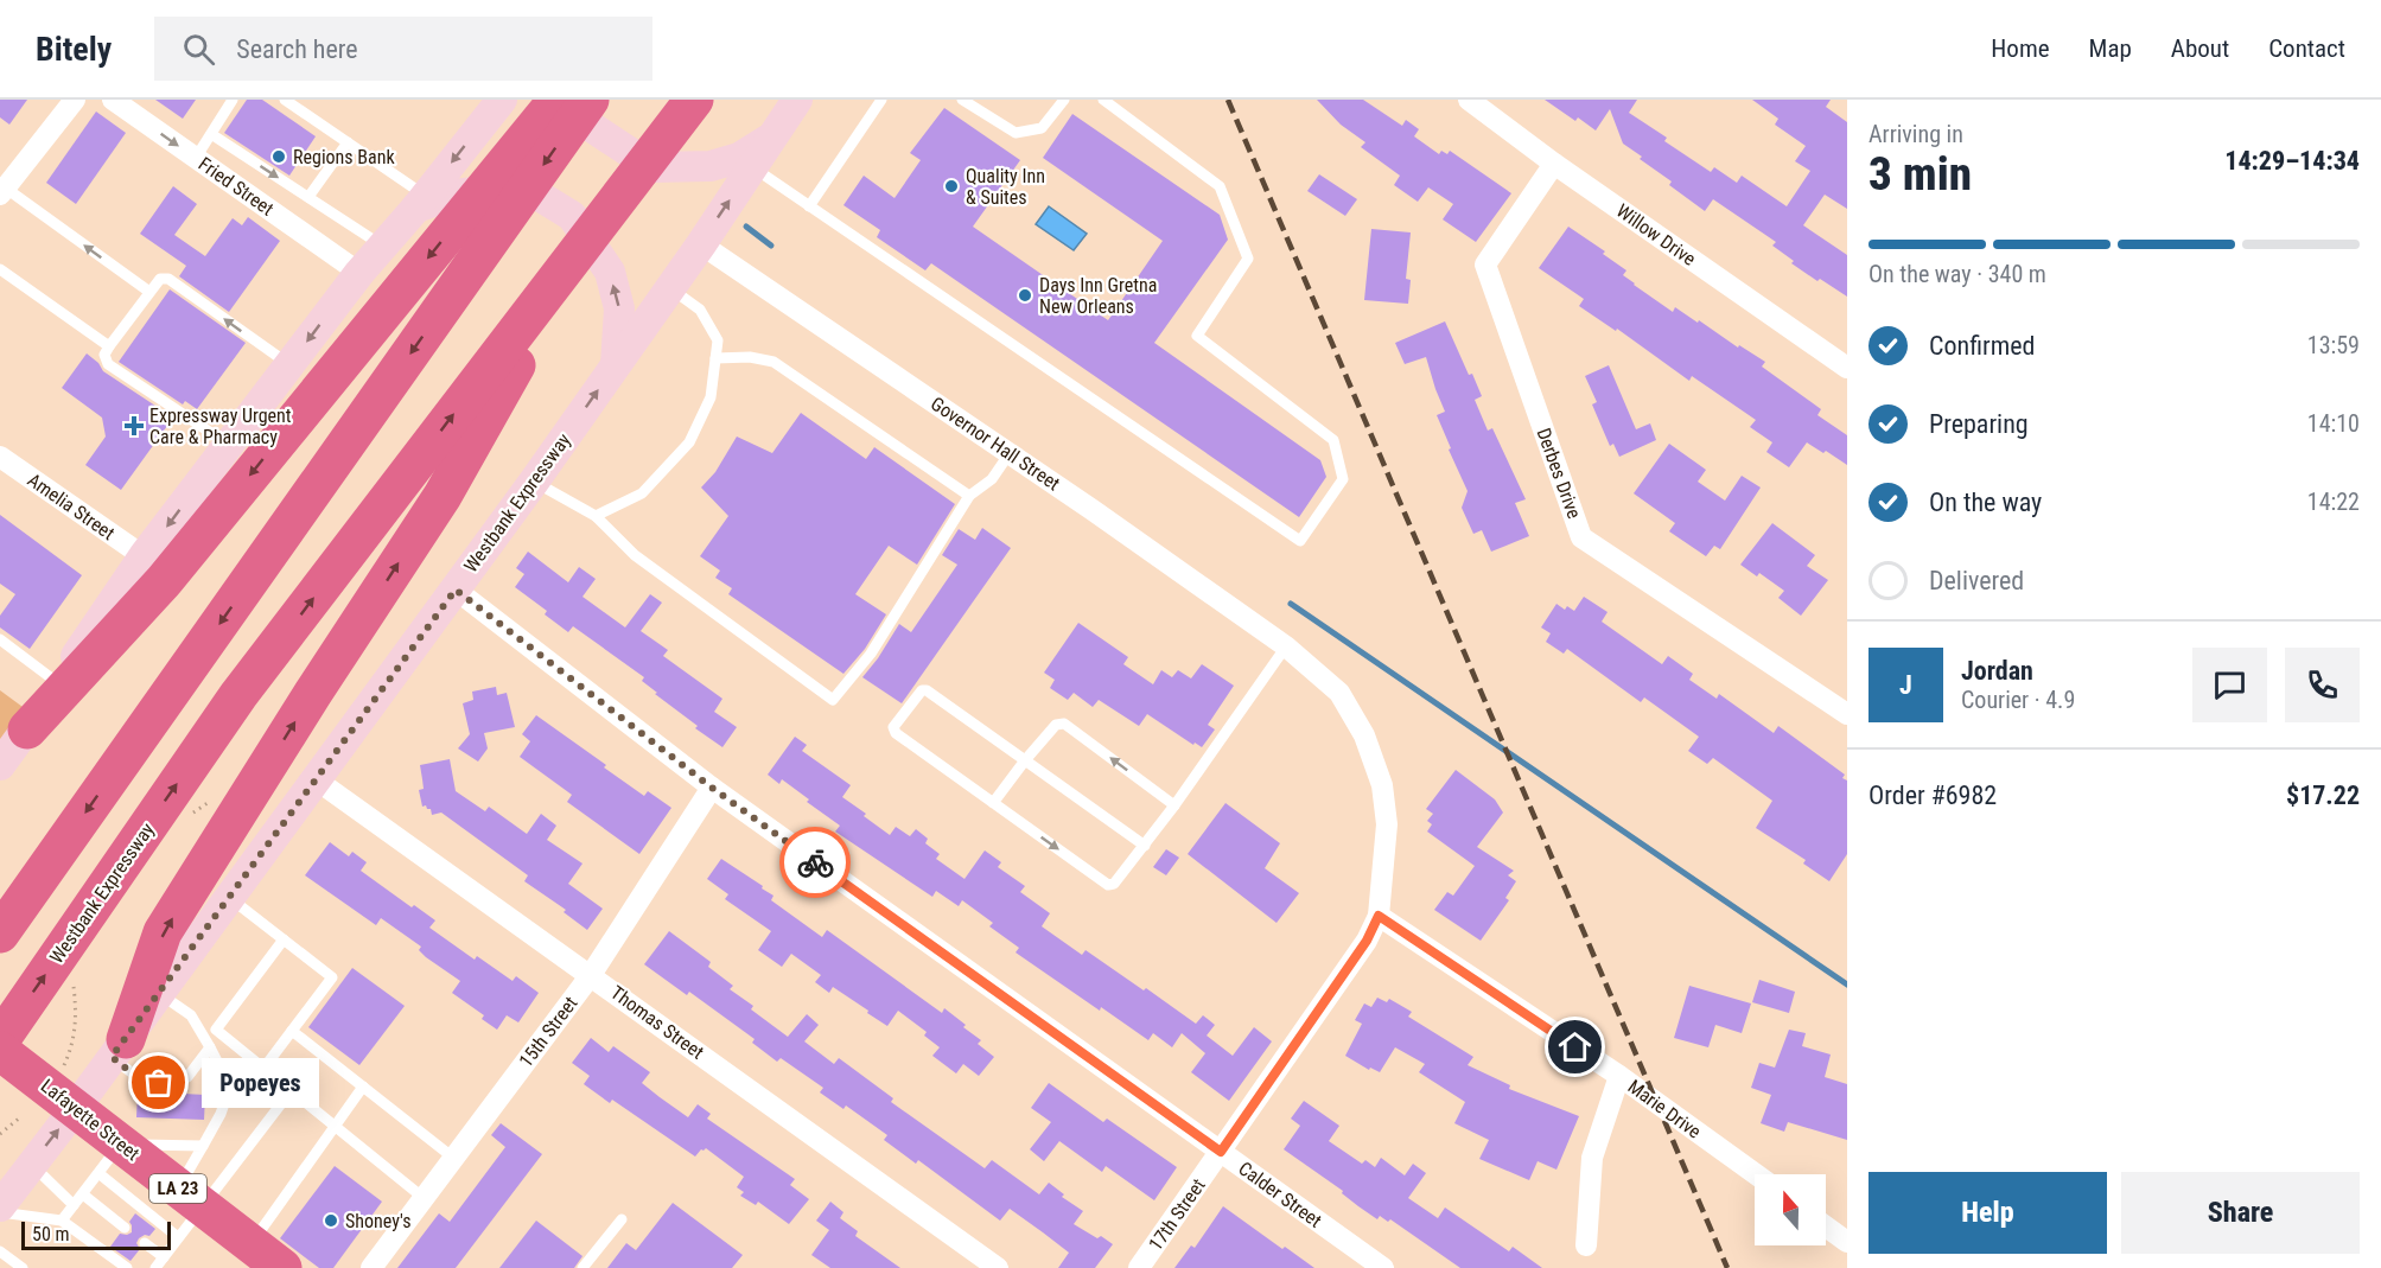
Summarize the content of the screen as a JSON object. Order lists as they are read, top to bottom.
{
  "streets": {
    "highway": ["Westbank Expressway", "Lafayette Street", "LA 23"],
    "street": [
      "Fried Street",
      "Willow Drive",
      "Governor Hall Street",
      "Derbes Drive",
      "Amelia Street",
      "Thomas Street",
      "15th Street",
      "Marie Drive",
      "Calder Street",
      "17th Street"
    ]
  },
  "crossings": [
    ["Willow Drive", "Derbes Drive"],
    ["Governor Hall Street", "Westbank Expressway"],
    ["Governor Hall Street", "17th Street"],
    ["Westbank Expressway", "Thomas Street"],
    ["Westbank Expressway", "Lafayette Street"],
    ["Westbank Expressway", "Calder Street"],
    ["Thomas Street", "15th Street"],
    ["15th Street", "Calder Street"],
    ["Marie Drive", "17th Street"],
    ["Calder Street", "17th Street"]
  ],
  "places": {
    "other": [
      "Regions Bank",
      "Quality Inn & Suites",
      "Days Inn Gretna New Orleans",
      "Popeyes",
      "Shoney's"
    ],
    "health": ["Expressway Urgent Care & Pharmacy"]
  },
  "scale_bar": "50 m",
  "north": "top",
  "page": {
    "header": "Bitely",
    "search": "Search here",
    "nav": [
      "Home",
      "Map",
      "About",
      "Contact"
    ],
    "heading": ["3 min", "Arriving in", "14:29–14:34"],
    "panel": [
      "Jordan",
      "Courier · 4.9",
      "Order #6982",
      "$17.22"
    ],
    "bar": "On the way · 340 m",
    "list": [
      ["Confirmed", "13:59"],
      ["Preparing", "14:10"],
      ["On the way", "14:22"],
      "Delivered"
    ],
    "round": "J",
    "bubble": "Popeyes",
    "buttons": ["Help", "Share"],
    "scale": "50 m"
  }
}
